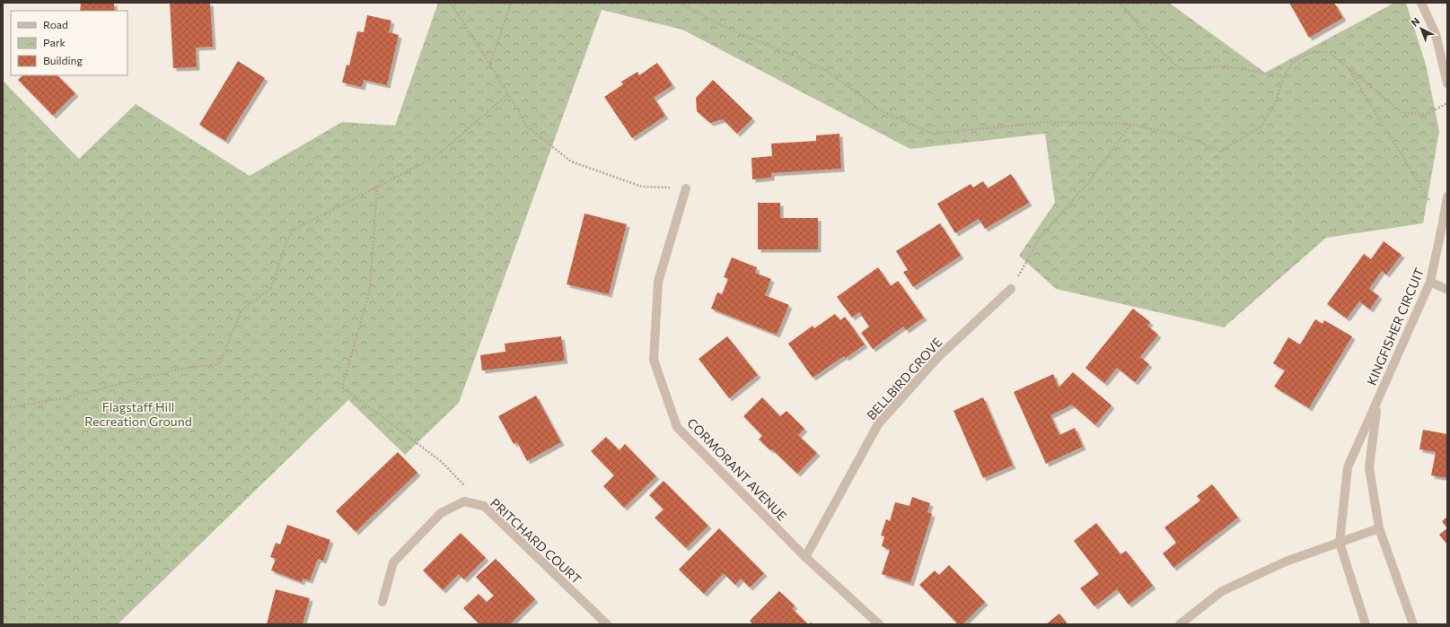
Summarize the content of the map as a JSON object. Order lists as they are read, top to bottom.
{
  "streets": {
    "street": [
      "KINGFISHER CIRCUIT",
      "BELLBIRD GROVE",
      "CORMORANT AVENUE",
      "PRITCHARD COURT"
    ]
  },
  "crossings": [
    ["BELLBIRD GROVE", "CORMORANT AVENUE"]
  ],
  "parks": ["Flagstaff Hill Recreation Ground"],
  "legend": ["Road", "Park", "Building"],
  "north": "top left"
}
